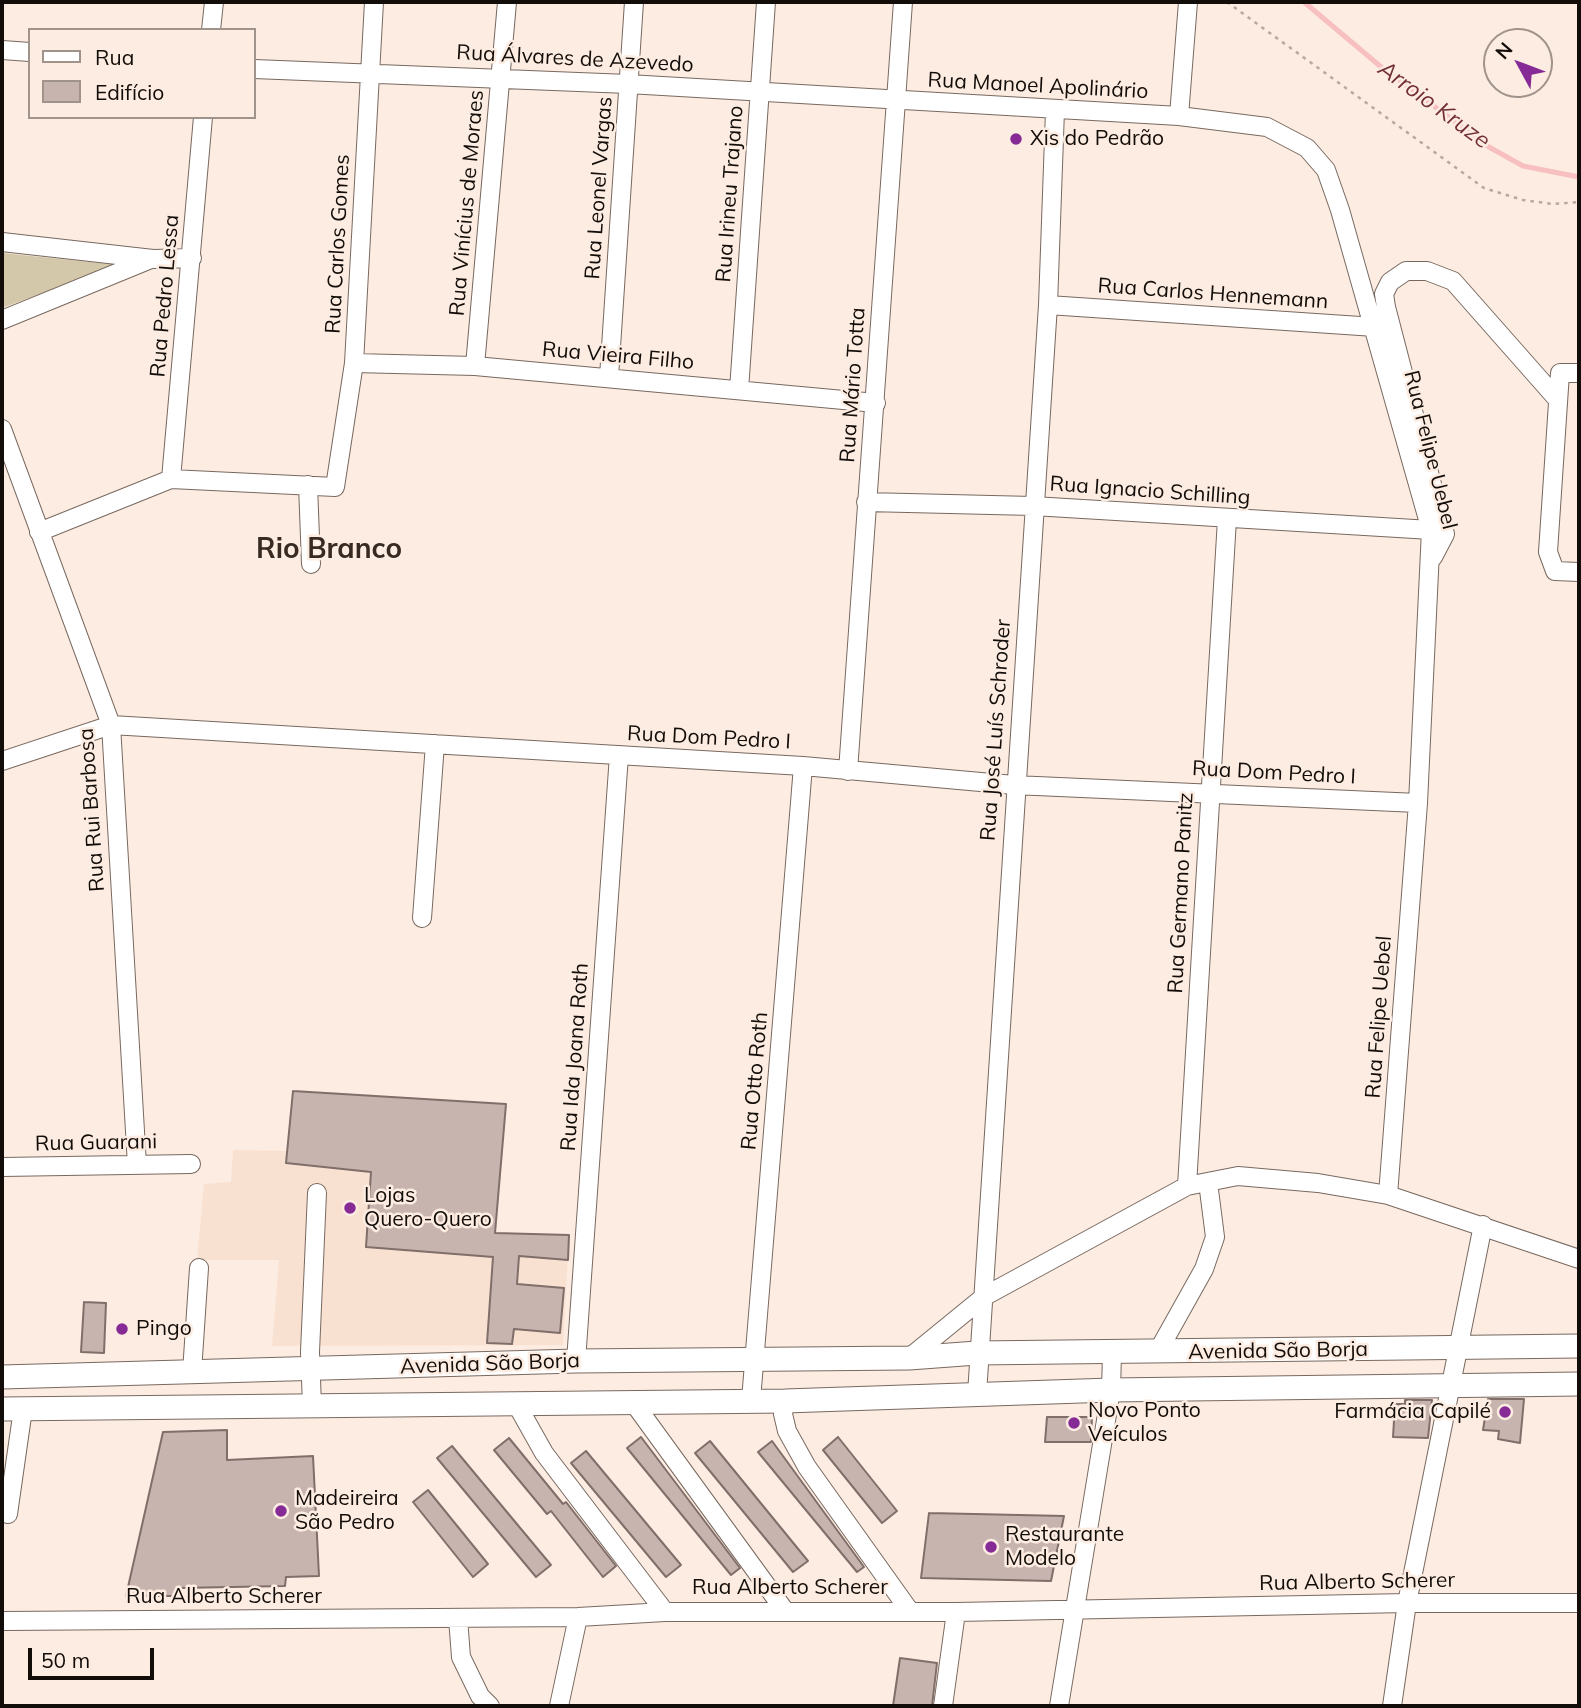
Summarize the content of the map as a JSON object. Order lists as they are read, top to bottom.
{
  "streets": {
    "main road": ["Avenida São Borja"],
    "street": [
      "Rua Álvares de Azevedo",
      "Rua Manoel Apolinário",
      "Rua Leonel Vargas",
      "Rua Irineu Trajano",
      "Rua Vinícius de Moraes",
      "Rua Carlos Gomes",
      "Rua Carlos Hennemann",
      "Rua Pedro Lessa",
      "Rua Vieira Filho",
      "Rua Mário Totta",
      "Rua Felipe Uebel",
      "Rua Ignacio Schilling",
      "Rua José Luís Schroder",
      "Rua Dom Pedro I",
      "Rua Rui Barbosa",
      "Rua Germano Panitz",
      "Rua Ida Joana Roth",
      "Rua Otto Roth",
      "Rua Guarani",
      "Rua Alberto Scherer"
    ]
  },
  "crossings": [
    ["Rua Álvares de Azevedo", "Rua Manoel Apolinário"],
    ["Rua Álvares de Azevedo", "Rua Leonel Vargas"],
    ["Rua Álvares de Azevedo", "Rua Irineu Trajano"],
    ["Rua Álvares de Azevedo", "Rua Vinícius de Moraes"],
    ["Rua Álvares de Azevedo", "Rua Carlos Gomes"],
    ["Rua Álvares de Azevedo", "Rua Mário Totta"],
    ["Rua Manoel Apolinário", "Rua Mário Totta"],
    ["Rua Manoel Apolinário", "Rua Felipe Uebel"],
    ["Rua Manoel Apolinário", "Rua José Luís Schroder"],
    ["Rua Leonel Vargas", "Rua Vieira Filho"],
    ["Rua Irineu Trajano", "Rua Vieira Filho"],
    ["Rua Vinícius de Moraes", "Rua Vieira Filho"],
    ["Rua Carlos Gomes", "Rua Vieira Filho"],
    ["Rua Carlos Hennemann", "Rua Felipe Uebel"],
    ["Rua Carlos Hennemann", "Rua José Luís Schroder"],
    ["Rua Vieira Filho", "Rua Mário Totta"],
    ["Rua Mário Totta", "Rua Ignacio Schilling"],
    ["Rua Mário Totta", "Rua Dom Pedro I"],
    ["Rua Felipe Uebel", "Rua Ignacio Schilling"],
    ["Rua Felipe Uebel", "Rua Dom Pedro I"],
    ["Rua Ignacio Schilling", "Rua José Luís Schroder"],
    ["Rua Ignacio Schilling", "Rua Germano Panitz"],
    ["Rua José Luís Schroder", "Rua Dom Pedro I"],
    ["Rua José Luís Schroder", "Avenida São Borja"],
    ["Rua Dom Pedro I", "Rua Rui Barbosa"],
    ["Rua Dom Pedro I", "Rua Germano Panitz"],
    ["Rua Dom Pedro I", "Rua Ida Joana Roth"],
    ["Rua Dom Pedro I", "Rua Otto Roth"],
    ["Rua Rui Barbosa", "Rua Guarani"],
    ["Rua Ida Joana Roth", "Avenida São Borja"],
    ["Rua Otto Roth", "Avenida São Borja"]
  ],
  "districts": ["Rio Branco"],
  "water": ["Arroio Kruze"],
  "places": [
    "Xis do Pedrão",
    "Lojas Quero-Quero",
    "Pingo",
    "Farmácia Capilé",
    "Novo Ponto Veículos",
    "Madeireira São Pedro",
    "Restaurante Modelo"
  ],
  "legend": ["Rua", "Edifício"],
  "scale_bar": "50 m",
  "north": "top left"
}
